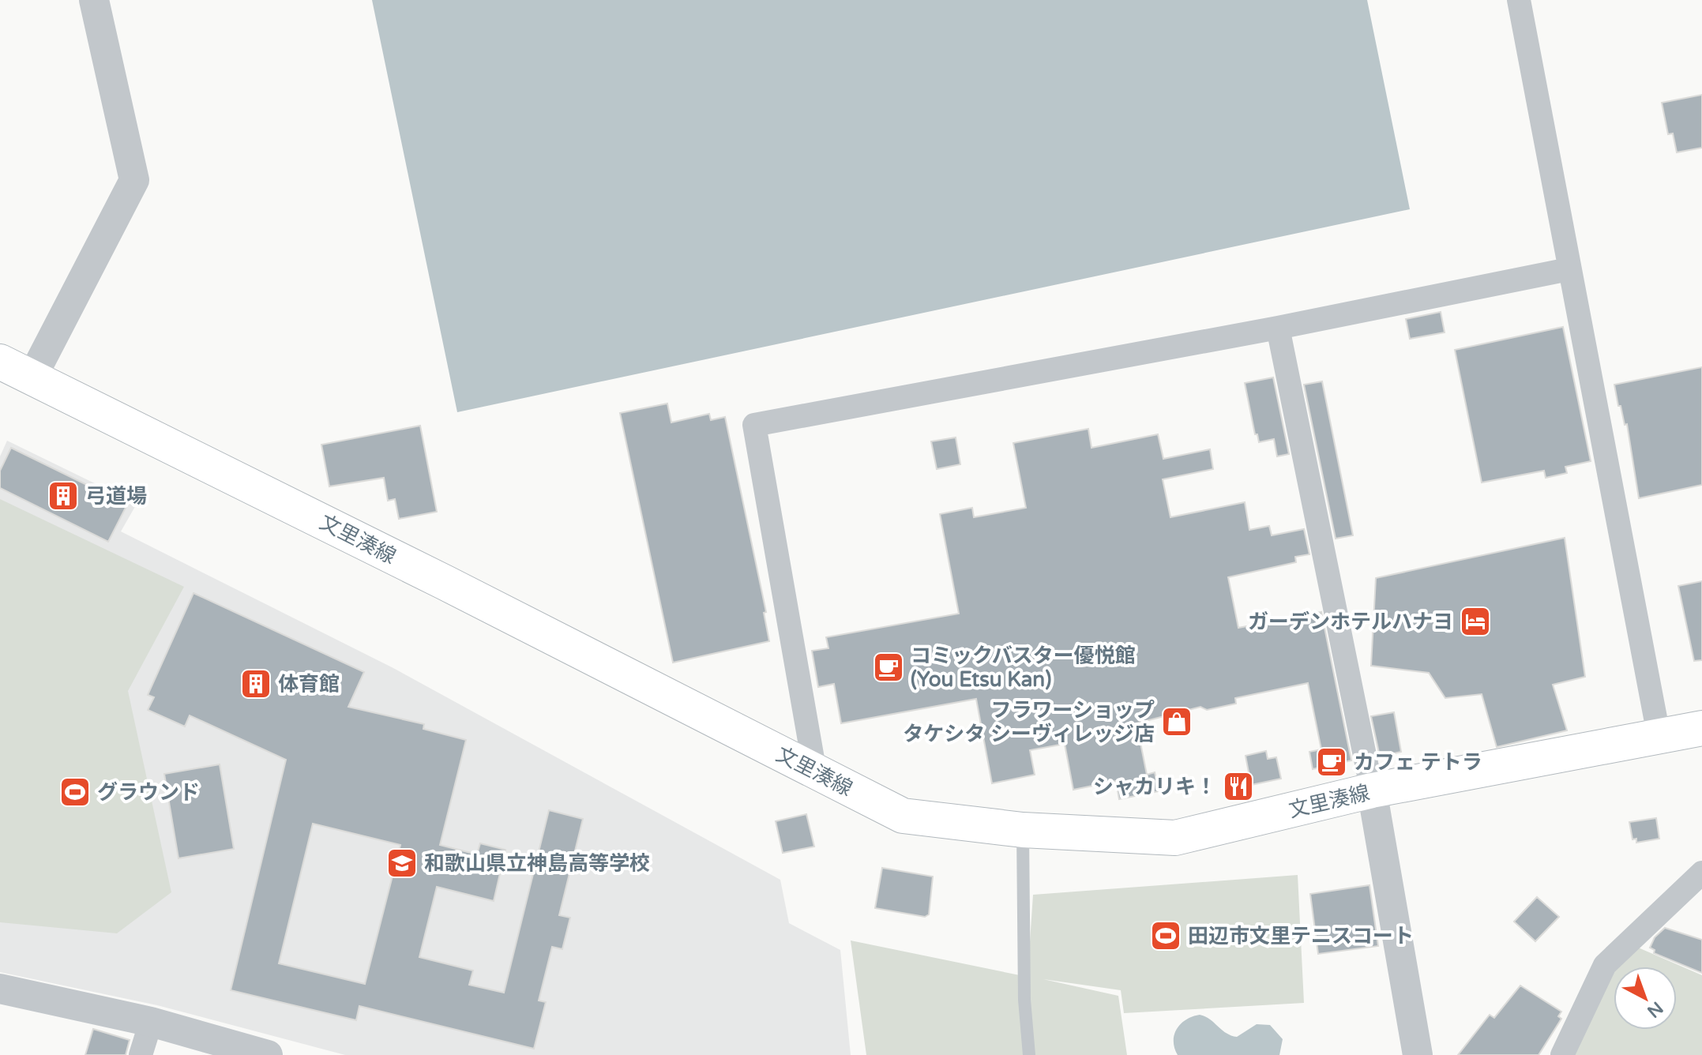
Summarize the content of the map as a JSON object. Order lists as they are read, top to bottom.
{
  "streets": {
    "main road": ["文里湊線"]
  },
  "places": {
    "building": ["弓道場", "体育館"],
    "hotel": ["ガーデンホテルハナヨ"],
    "cafe": ["コミックバスター優悦館 (You Etsu Kan)", "カフェ テトラ"],
    "shop": ["フラワーショップ タケシタ シーヴィレッジ店"],
    "restaurant": ["シャカリキ！"],
    "sports": ["グラウンド", "田辺市文里テニスコート"],
    "school or university": ["和歌山県立神島高等学校"]
  },
  "north": "bottom right"
}
